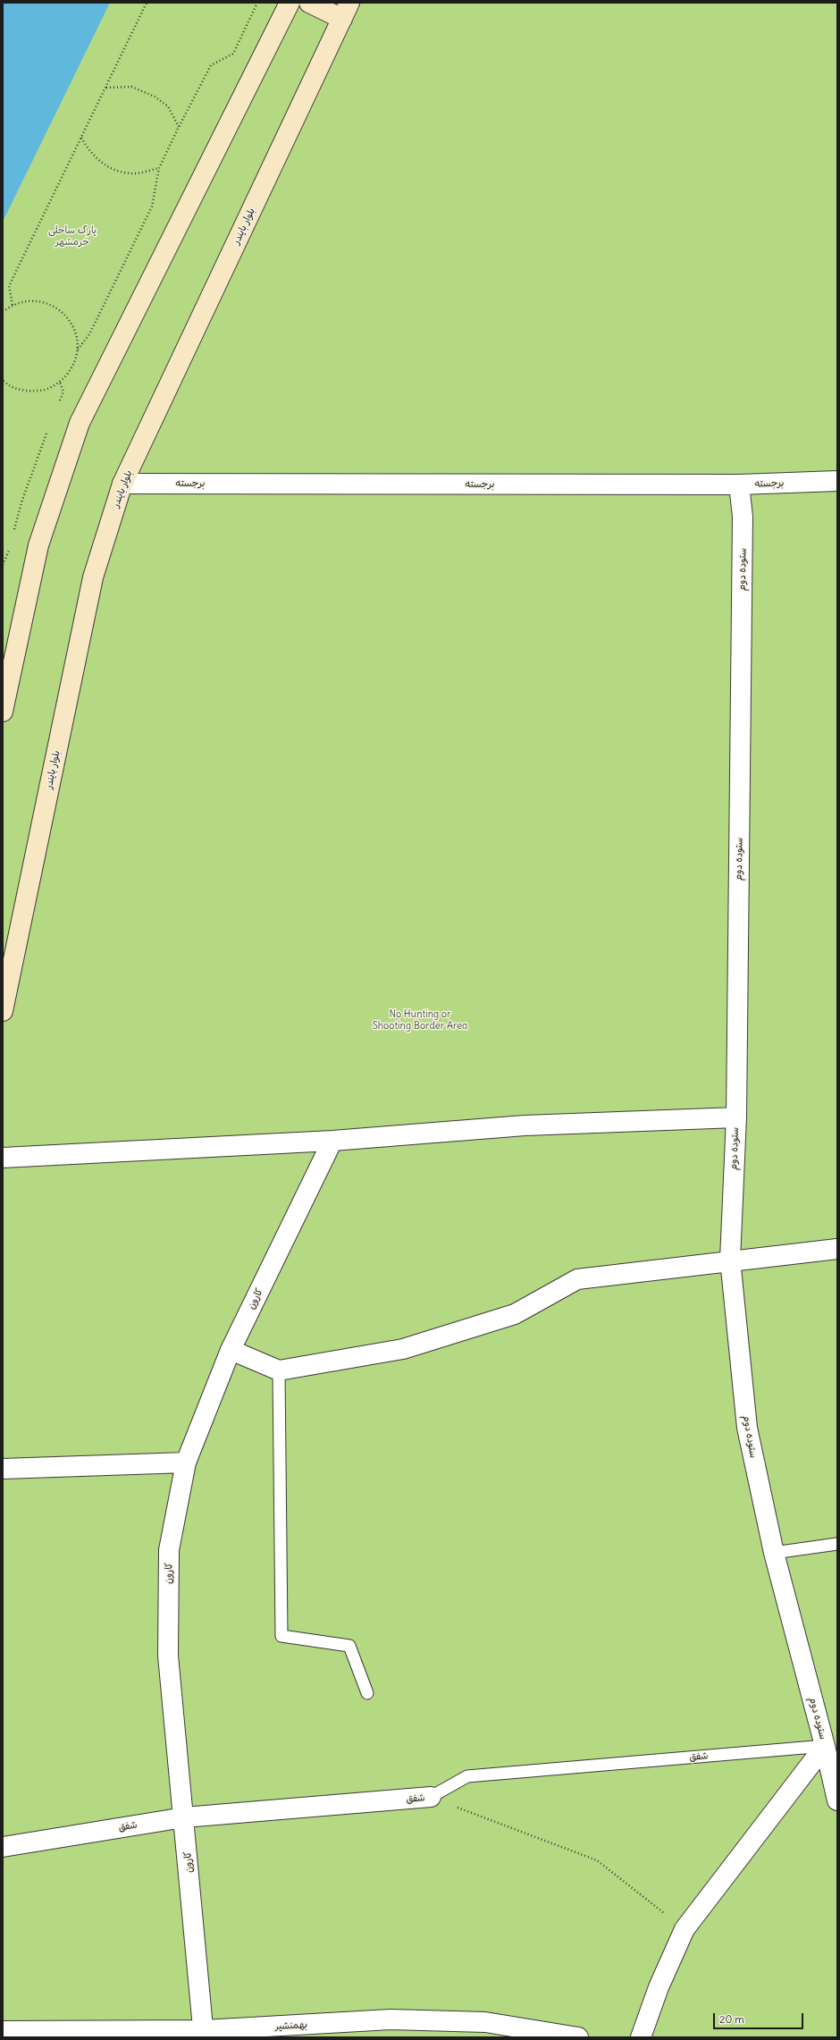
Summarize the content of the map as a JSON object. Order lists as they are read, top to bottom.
{
  "streets": {
    "street": [
      "بلوار بایندر",
      "برجسته",
      "ستوده دوم",
      "کارون",
      "شفق",
      "بهمنشیر"
    ]
  },
  "crossings": [
    ["بلوار بایندر", "برجسته"],
    ["برجسته", "ستوده دوم"],
    ["ستوده دوم", "شفق"],
    ["کارون", "شفق"],
    ["کارون", "بهمنشیر"]
  ],
  "parks": ["پارک ساحلی خرمشهر", "No Hunting or Shooting Border Area"],
  "scale_bar": "20 m"
}
